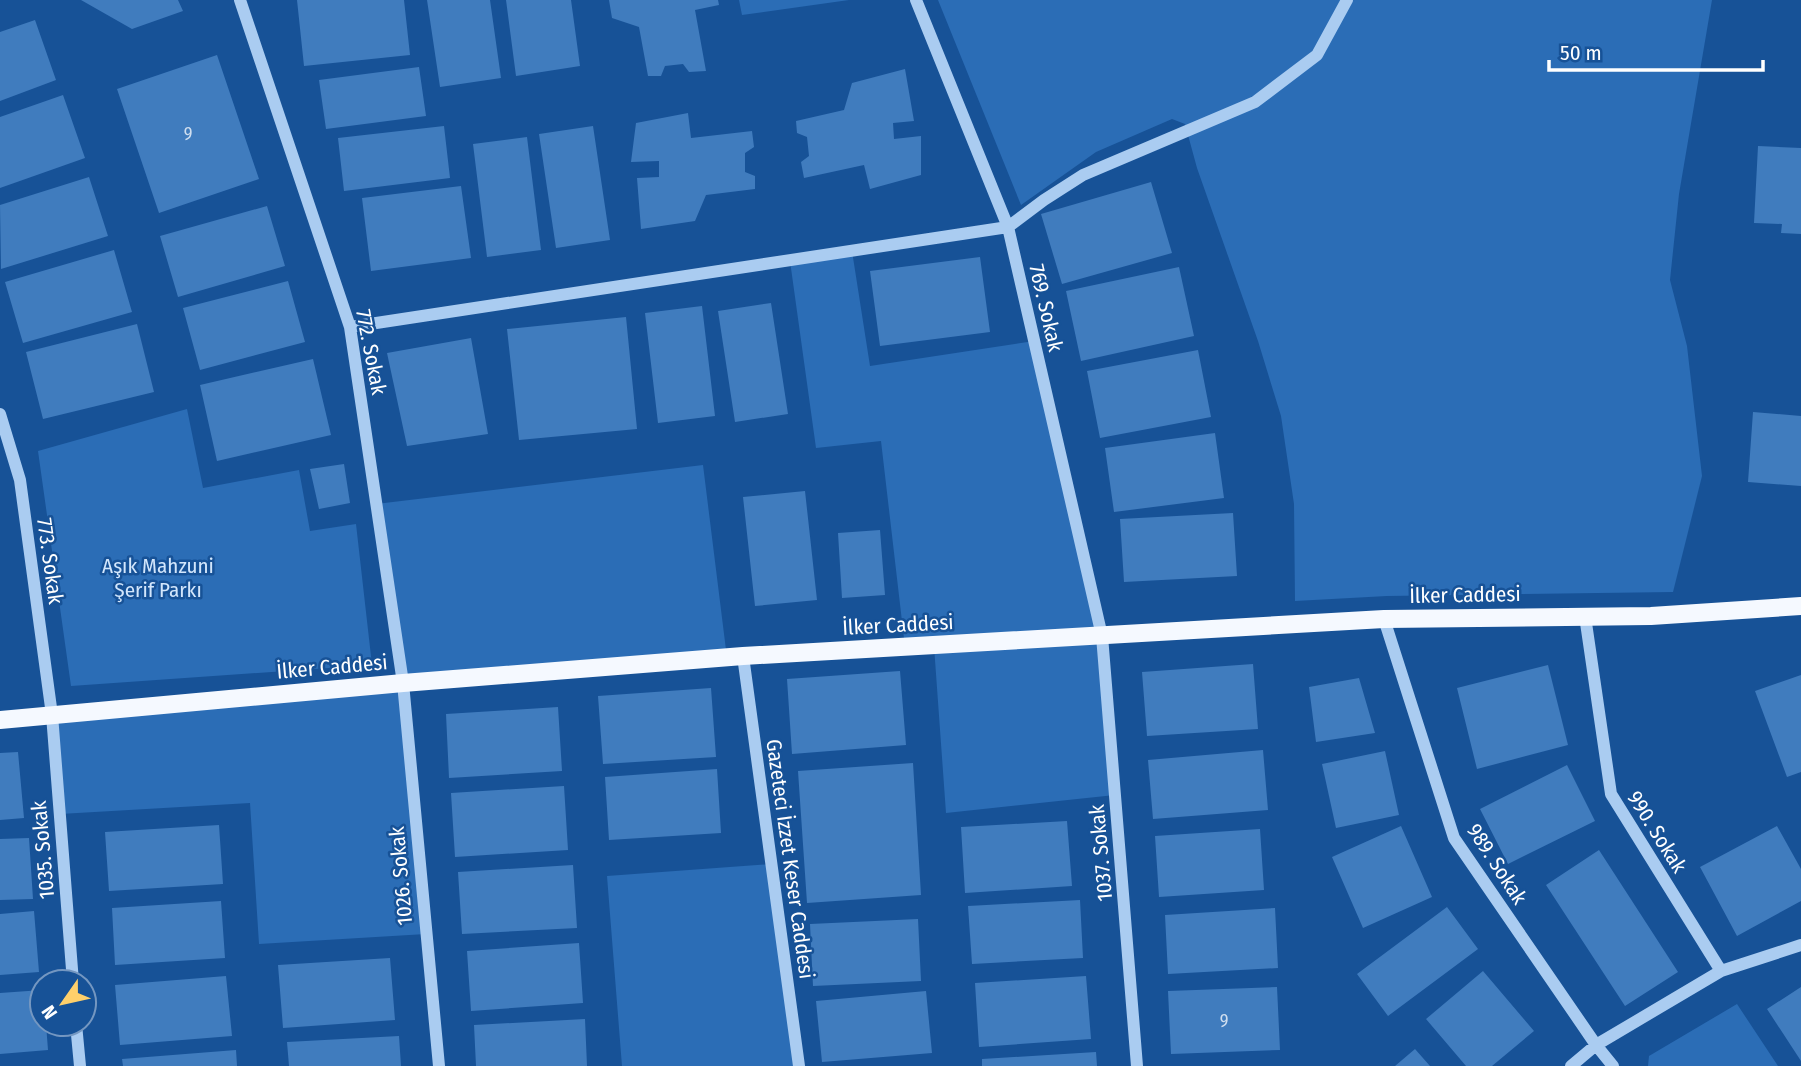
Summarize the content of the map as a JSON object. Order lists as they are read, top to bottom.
{
  "streets": {
    "main road": ["İlker Caddesi"],
    "street": [
      "769. Sokak",
      "772. Sokak",
      "773. Sokak",
      "990. Sokak",
      "1035. Sokak",
      "1037. Sokak",
      "Gazeteci İzzet Keser Caddesi",
      "989. Sokak",
      "1026. Sokak"
    ]
  },
  "crossings": [
    ["769. Sokak", "İlker Caddesi"],
    ["769. Sokak", "1037. Sokak"],
    ["772. Sokak", "İlker Caddesi"],
    ["772. Sokak", "1026. Sokak"],
    ["773. Sokak", "İlker Caddesi"],
    ["773. Sokak", "1035. Sokak"],
    ["İlker Caddesi", "990. Sokak"],
    ["İlker Caddesi", "1035. Sokak"],
    ["İlker Caddesi", "1037. Sokak"],
    ["İlker Caddesi", "Gazeteci İzzet Keser Caddesi"],
    ["İlker Caddesi", "989. Sokak"],
    ["İlker Caddesi", "1026. Sokak"]
  ],
  "parks": ["Aşık Mahzuni Şerif Parkı"],
  "house_numbers": ["9", "9"],
  "scale_bar": "50 m",
  "north": "bottom left"
}
